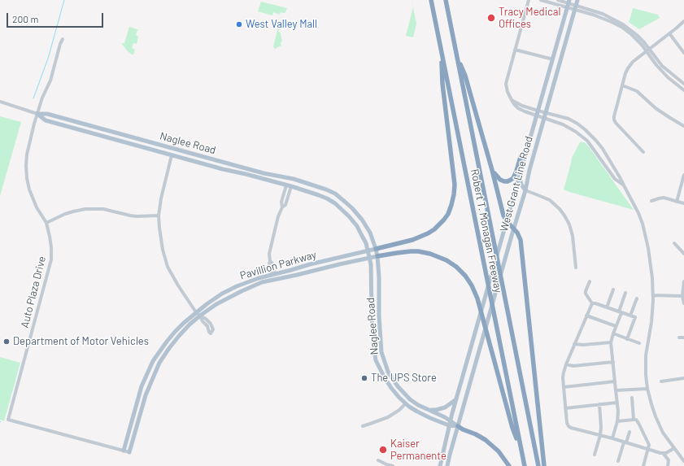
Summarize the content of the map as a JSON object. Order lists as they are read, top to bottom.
{
  "streets": {
    "highway": ["Robert T. Monagan Freeway"],
    "main road": ["Naglee Road", "West Grant Line Road", "Pavillion Parkway"],
    "street": ["Auto Plaza Drive"]
  },
  "crossings": [
    ["Naglee Road", "West Grant Line Road"],
    ["Naglee Road", "Pavillion Parkway"],
    ["Naglee Road", "Auto Plaza Drive"],
    ["Pavillion Parkway", "Auto Plaza Drive"]
  ],
  "places": [
    "Tracy Medical Offices",
    "West Valley Mall",
    "Department of Motor Vehicles",
    "The UPS Store",
    "Kaiser Permanente"
  ],
  "scale_bar": "200 m"
}
